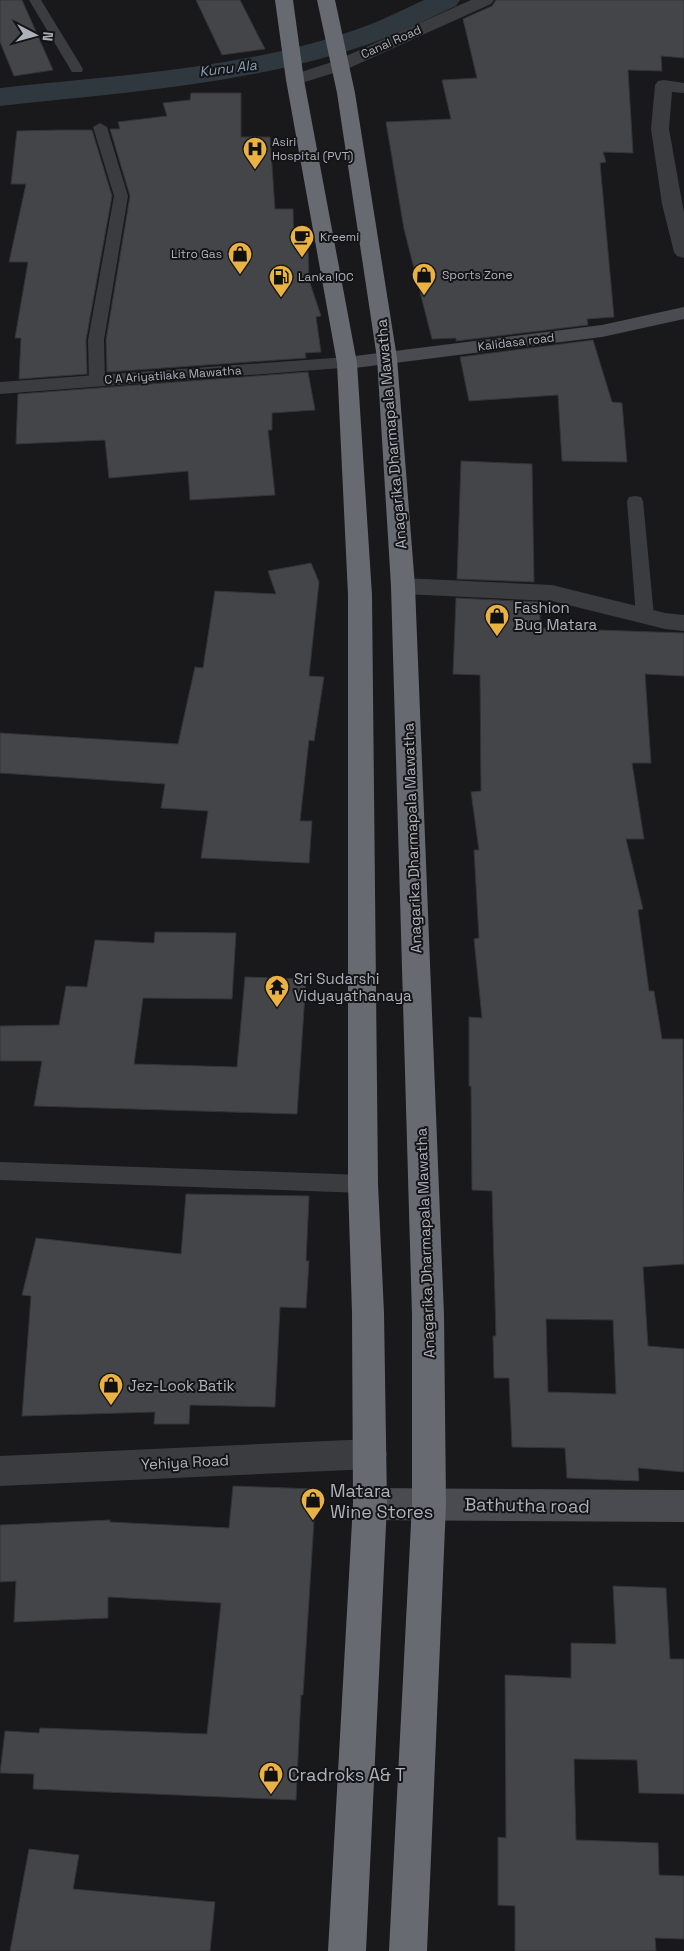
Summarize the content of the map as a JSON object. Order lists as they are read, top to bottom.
{
  "streets": {
    "highway": ["Anagarika Dharmapala Mawatha"],
    "street": [
      "Canal Road",
      "Kalidasa road",
      "C A Ariyatilaka Mawatha",
      "Yehiya Road",
      "Bathutha road"
    ]
  },
  "crossings": [
    ["Canal Road", "Anagarika Dharmapala Mawatha"],
    ["Kalidasa road", "C A Ariyatilaka Mawatha"],
    ["Kalidasa road", "Anagarika Dharmapala Mawatha"],
    ["Anagarika Dharmapala Mawatha", "Bathutha road"]
  ],
  "water": ["Kunu Ala"],
  "places": {
    "hospital": ["Asiri Hospital (PVT)"],
    "cafe": ["Kreemi"],
    "shop": [
      "Litro Gas",
      "Sports Zone",
      "Fashion Bug Matara",
      "Jez-Look Batik",
      "Matara Wine Stores",
      "Cradroks A& T"
    ],
    "fuel station": ["Lanka IOC"],
    "temple": ["Sri Sudarshi Vidyayathanaya"]
  },
  "north": "right"
}
